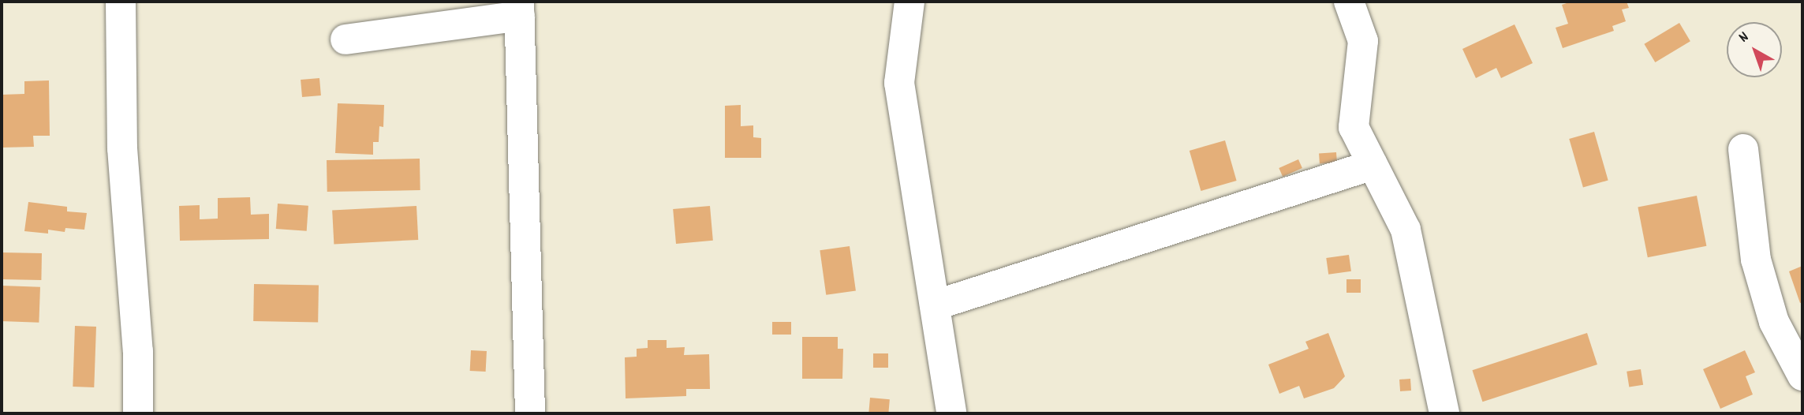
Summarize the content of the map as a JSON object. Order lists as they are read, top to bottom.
{
  "north": "top left"
}
